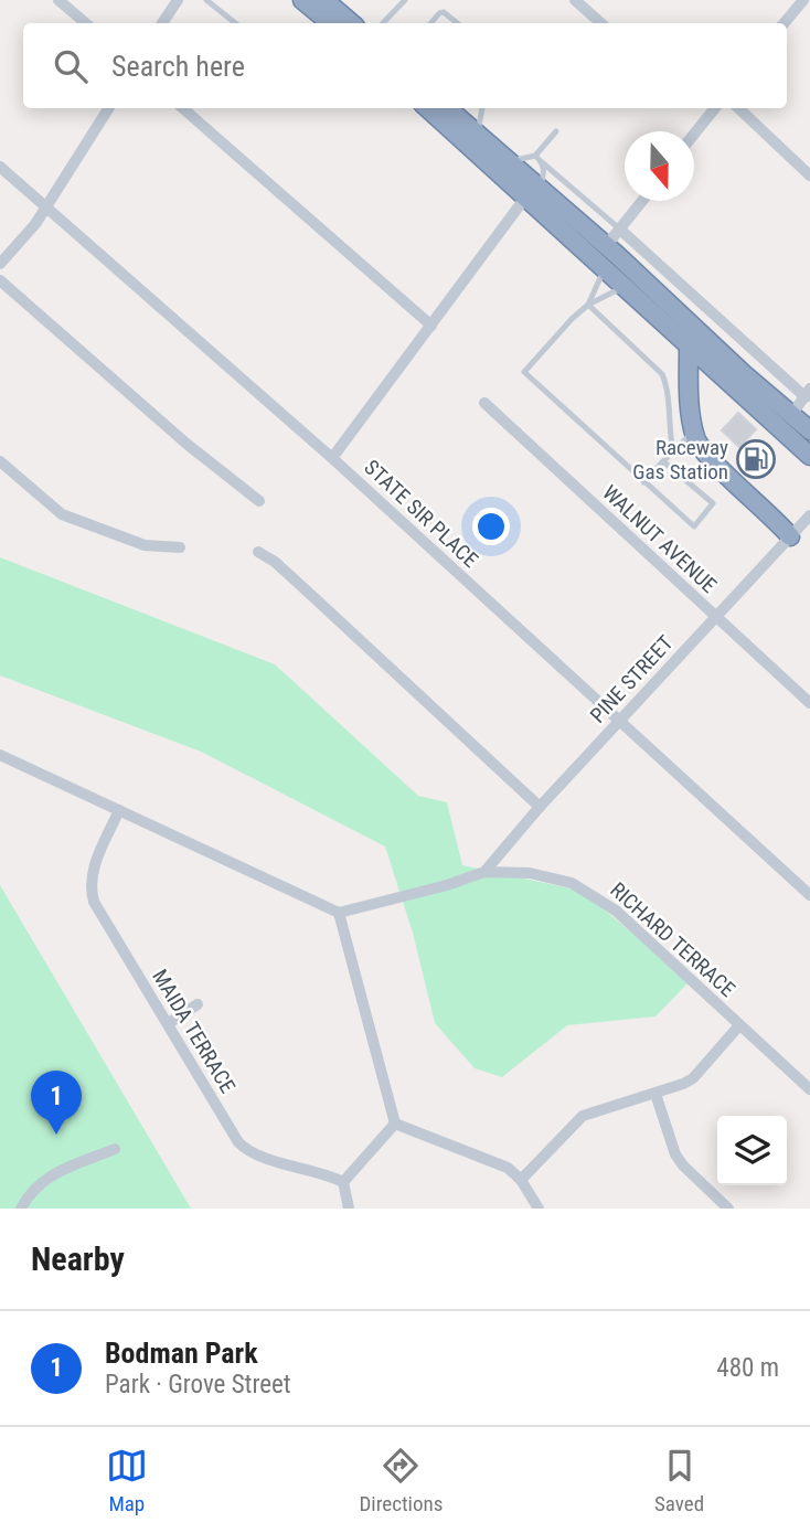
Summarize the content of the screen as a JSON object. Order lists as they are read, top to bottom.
{
  "streets": {
    "street": [
      "STATE SIR PLACE",
      "WALNUT AVENUE",
      "PINE STREET",
      "RICHARD TERRACE",
      "MAIDA TERRACE"
    ]
  },
  "crossings": [
    ["STATE SIR PLACE", "PINE STREET"],
    ["WALNUT AVENUE", "PINE STREET"],
    ["PINE STREET", "RICHARD TERRACE"]
  ],
  "places": {
    "fuel station": ["Raceway Gas Station"]
  },
  "north": "bottom",
  "page": {
    "search": "Search here",
    "pins": "1",
    "heading": "Nearby",
    "list": [
      {
        "mark": "1",
        "name": "Bodman Park",
        "note": "Park · Grove Street",
        "value": "480 m"
      }
    ],
    "nav": ["Map", "Directions", "Saved"]
  }
}
